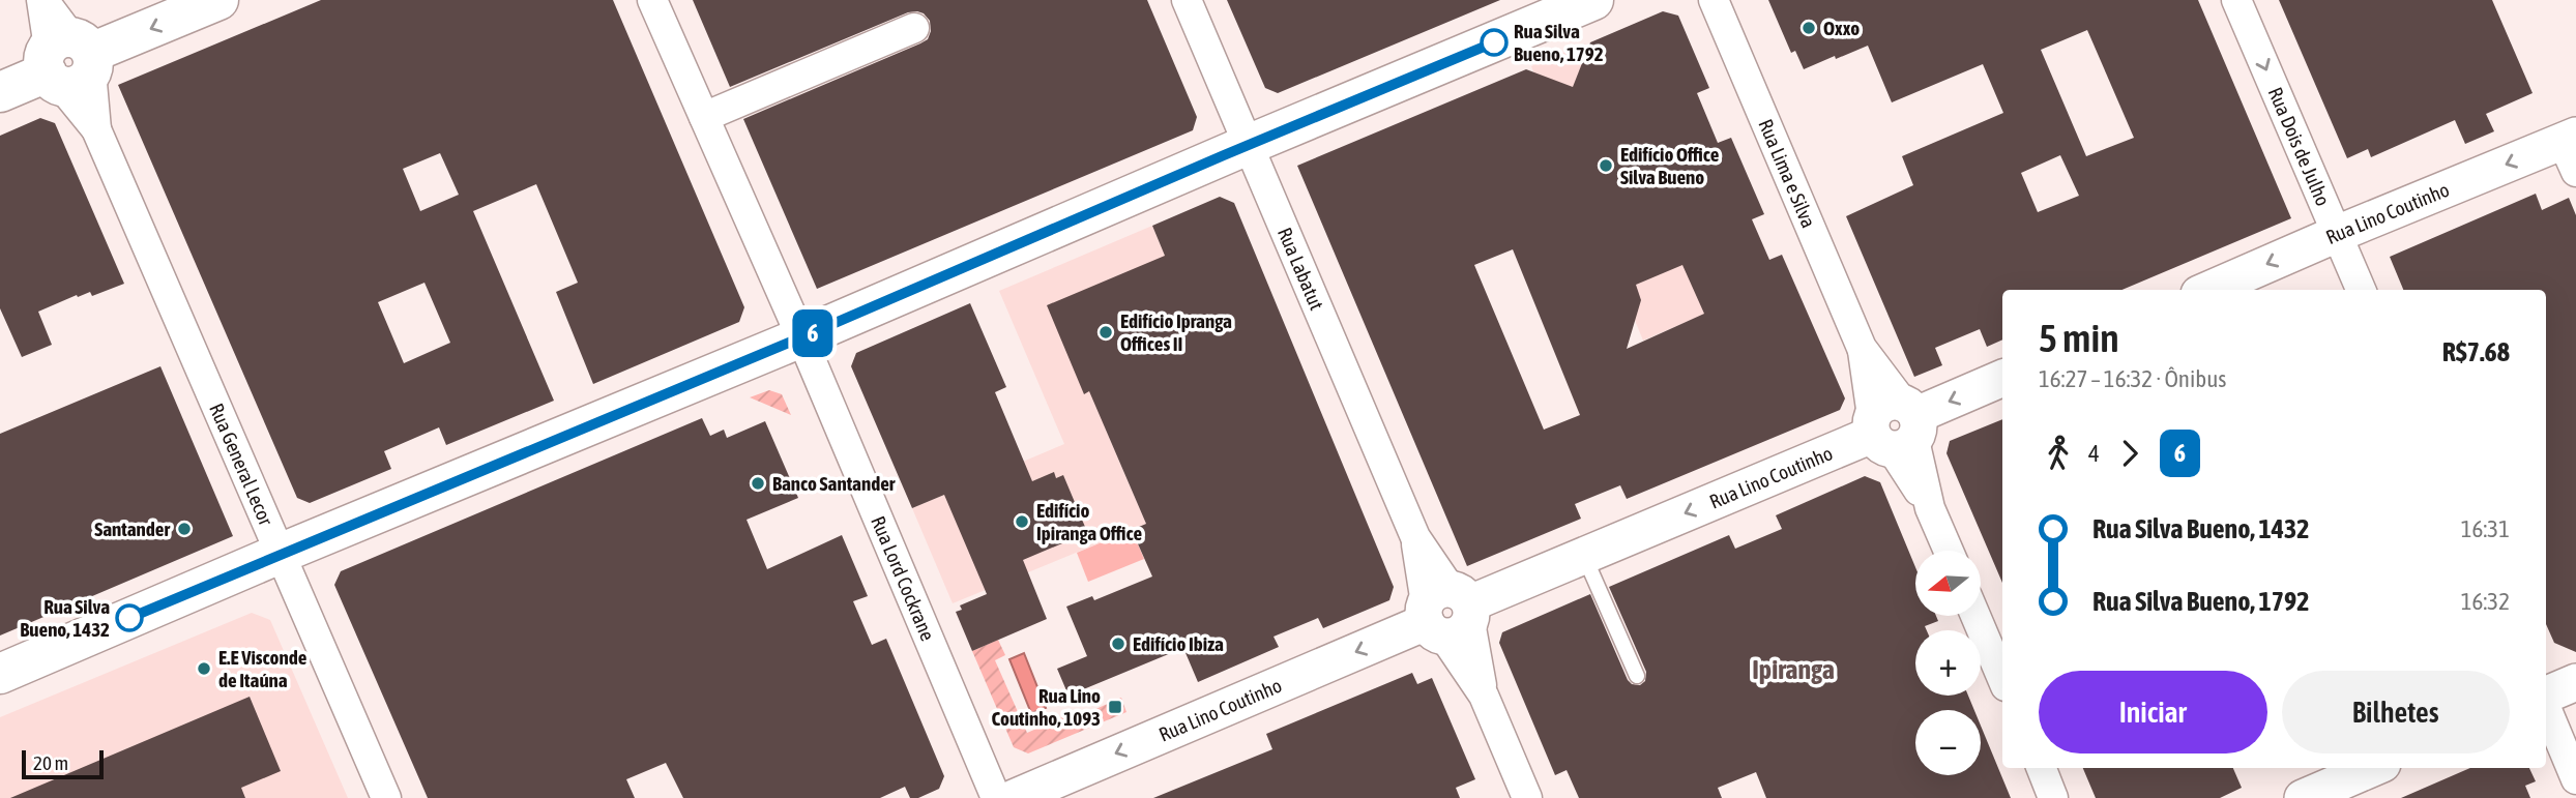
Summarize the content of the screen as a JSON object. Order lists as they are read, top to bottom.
{
  "streets": {
    "street": [
      "Rua Dois de Julho",
      "Rua Lima e Silva",
      "Rua Lino Coutinho",
      "Rua Labatut",
      "Rua General Lecor",
      "Rua Lord Cockrane"
    ]
  },
  "crossings": [
    ["Rua Dois de Julho", "Rua Lino Coutinho"],
    ["Rua Lima e Silva", "Rua Lino Coutinho"],
    ["Rua Lino Coutinho", "Rua Labatut"]
  ],
  "one_way": ["Rua Dois de Julho", "Rua Lino Coutinho"],
  "districts": ["Ipiranga"],
  "places": {
    "other": [
      "Oxxo",
      "Rua Silva Bueno, 1792",
      "Edifício Office Silva Bueno",
      "Edifício Ipranga Offices II",
      "Banco Santander",
      "Edifício Ipiranga Office",
      "Santander",
      "Rua Silva Bueno, 1432",
      "Edifício Ibiza",
      "E.E Visconde de Itaúna"
    ],
    "transit": ["Rua Lino Coutinho, 1093"]
  },
  "lines": ["bus line 6"],
  "scale_bar": "20 m",
  "north": "left",
  "page": {
    "on_map": "6",
    "heading": ["5 min", "16:27 – 16:32 · Ônibus", "R$7.68"],
    "legs": ["4", "6"],
    "list": [
      {
        "name": "Rua Silva Bueno, 1432",
        "value": "16:31"
      },
      {
        "name": "Rua Silva Bueno, 1792",
        "value": "16:32"
      }
    ],
    "map_buttons": ["+", "−"],
    "buttons": ["Iniciar", "Bilhetes"],
    "scale": "20 m"
  }
}
